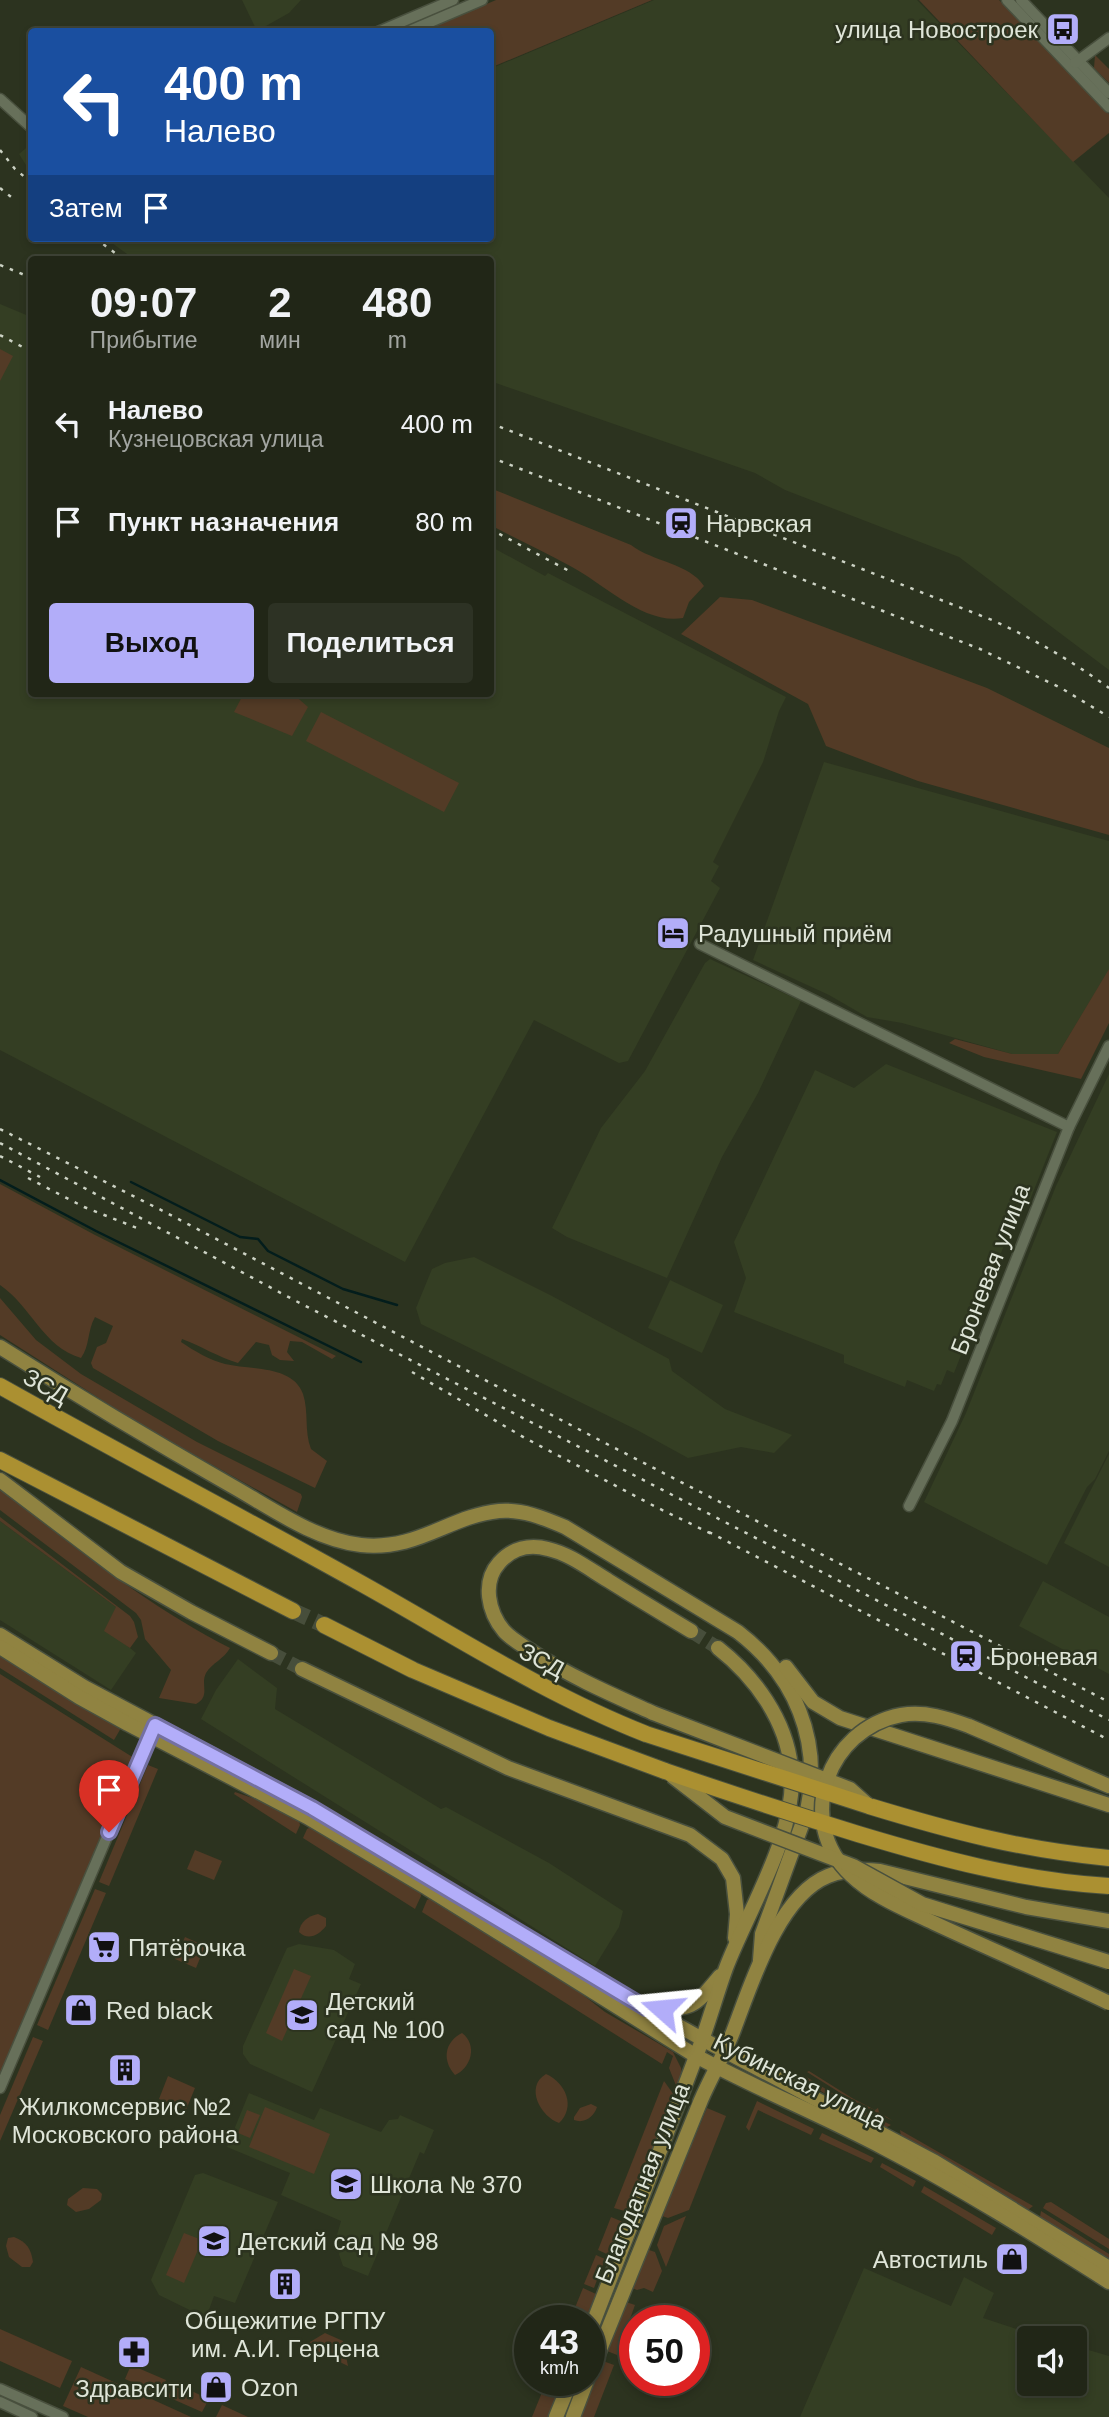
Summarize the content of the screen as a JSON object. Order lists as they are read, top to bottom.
{
  "streets": {
    "highway": ["ЗСД"],
    "main road": ["Кубинская улица", "Благодатная улица"],
    "street": ["Броневая улица"]
  },
  "crossings": [
    ["Кубинская улица", "Благодатная улица"]
  ],
  "places": {
    "bus stop": ["улица Новостроек"],
    "station": ["Нарвская", "Броневая"],
    "hotel": ["Радушный приём"],
    "supermarket": ["Пятёрочка"],
    "shop": ["Red black", "Автостиль", "Ozon"],
    "school or university": ["Детский сад № 100", "Школа № 370", "Детский сад № 98"],
    "building": ["Жилкомсервис №2 Московского района", "Общежитие РГПУ им. А.И. Герцена"],
    "pharmacy": ["Здравсити"]
  },
  "page": {
    "turn": ["400 m", "Налево"],
    "then": "Затем",
    "eta": [
      "09:07",
      "Прибытие",
      "2",
      "мин",
      "480",
      "m"
    ],
    "list": [
      {
        "name": "Налево",
        "note": "Кузнецовская улица",
        "value": "400 m"
      },
      {
        "name": "Пункт назначения",
        "value": "80 m"
      }
    ],
    "buttons": ["Выход", "Поделиться"],
    "speed": "43 km/h",
    "limit": "50"
  }
}
